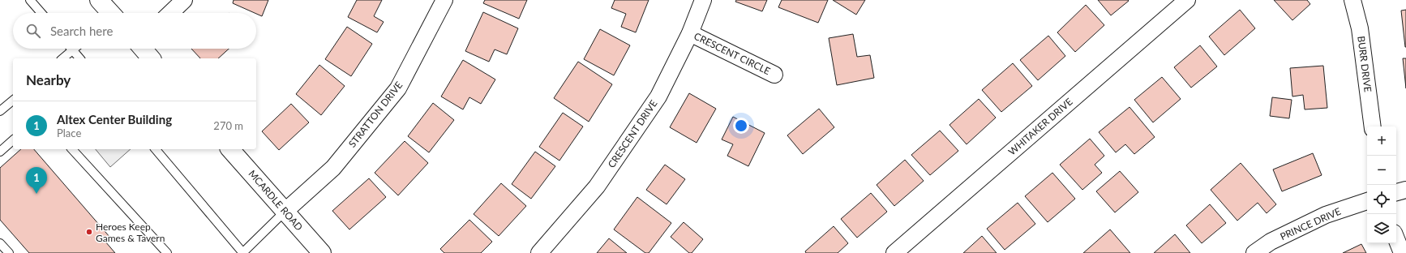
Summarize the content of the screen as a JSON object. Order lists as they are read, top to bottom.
{
  "streets": {
    "main road": ["MCARDLE ROAD"],
    "street": [
      "CRESCENT CIRCLE",
      "BURR DRIVE",
      "STRATTON DRIVE",
      "WHITAKER DRIVE",
      "CRESCENT DRIVE",
      "PRINCE DRIVE"
    ]
  },
  "crossings": [
    ["CRESCENT CIRCLE", "CRESCENT DRIVE"],
    ["STRATTON DRIVE", "MCARDLE ROAD"]
  ],
  "places": ["Heroes Keep Games & Tavern"],
  "page": {
    "search": "Search here",
    "heading": "Nearby",
    "list": [
      {
        "mark": "1",
        "name": "Altex Center Building",
        "note": "Place",
        "value": "270 m"
      }
    ],
    "map_buttons": ["+", "−"],
    "pins": "1"
  }
}
